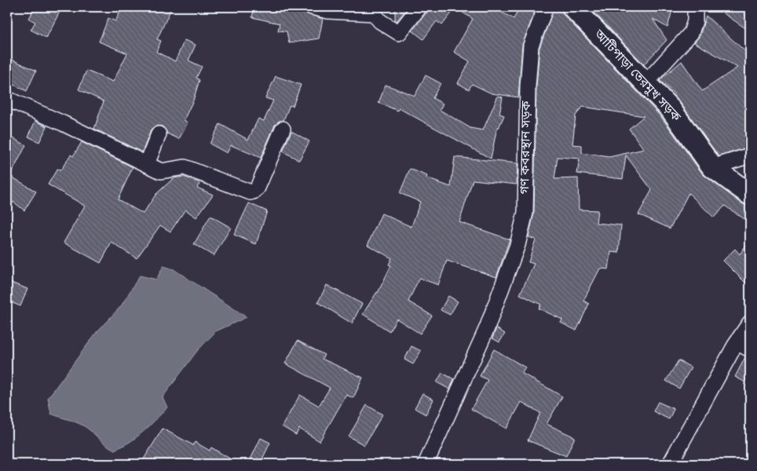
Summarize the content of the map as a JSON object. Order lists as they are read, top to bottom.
{
  "streets": {
    "main road": ["আটিপাড়া তেরমুখ সড়ক"],
    "street": ["গণ কবরস্থান সড়ক"]
  }
}
